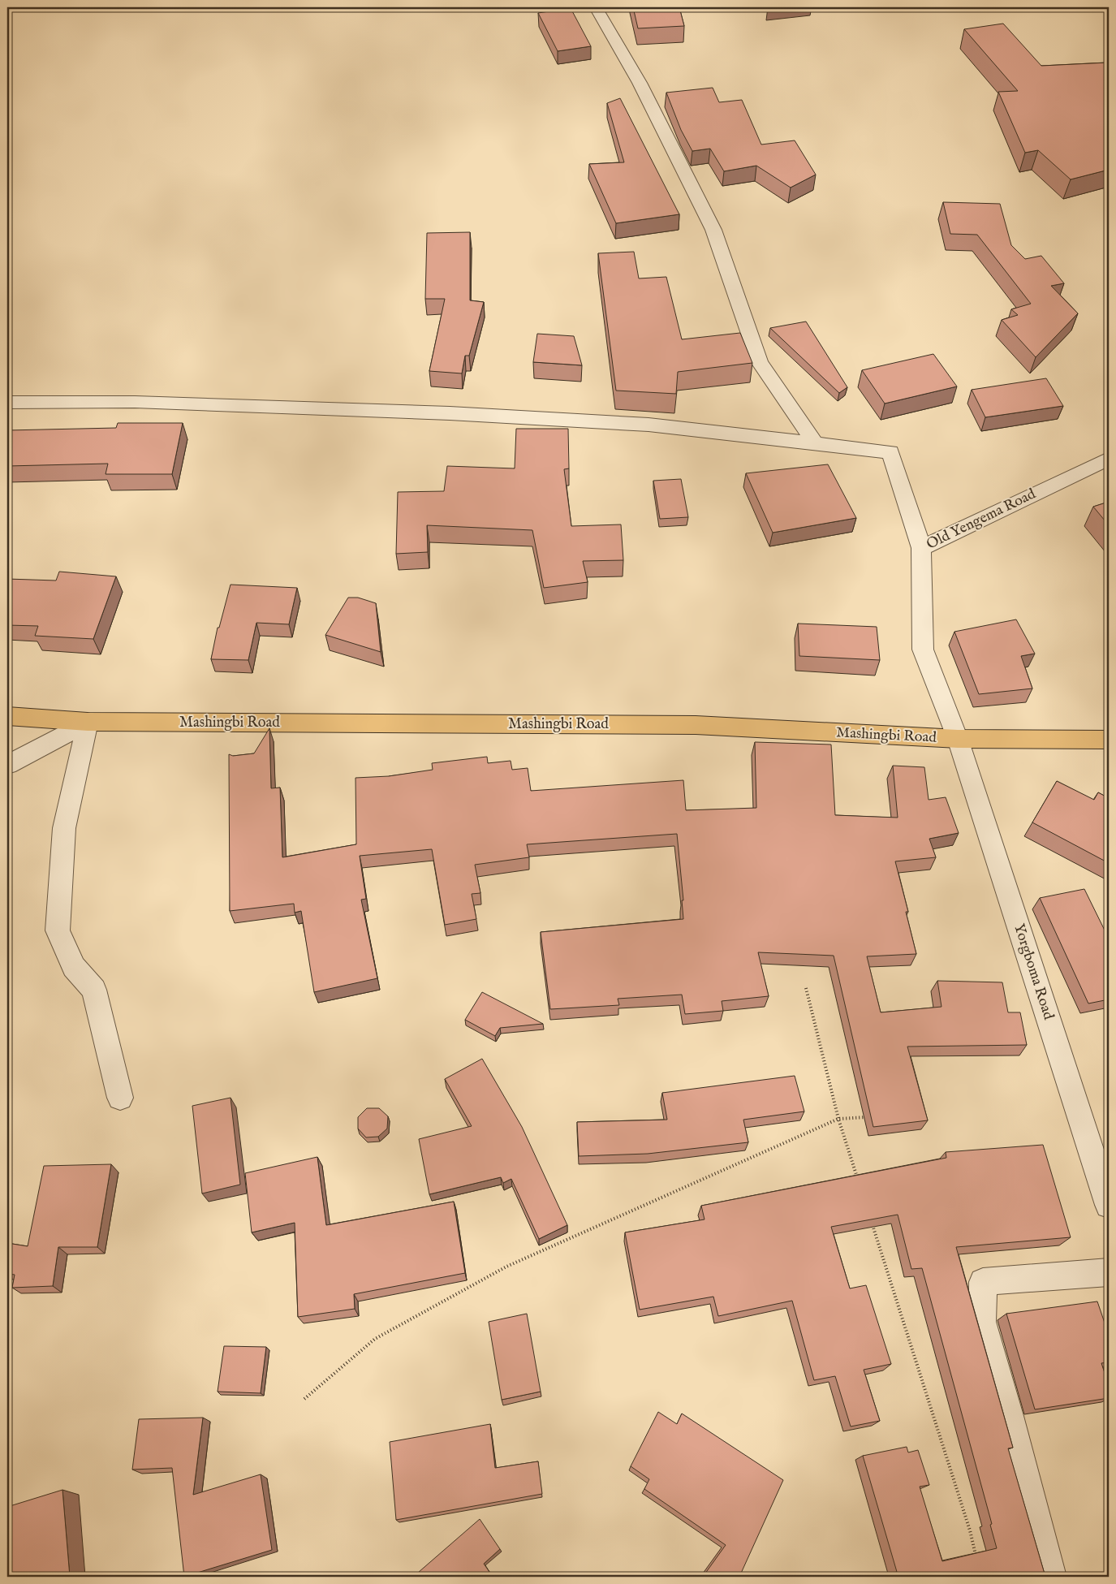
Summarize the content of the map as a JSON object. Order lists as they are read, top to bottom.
{
  "streets": {
    "main road": ["Mashingbi Road"],
    "street": ["Old Yengema Road", "Yorgboma Road"]
  },
  "crossings": [
    ["Old Yengema Road", "Mashingbi Road"],
    ["Old Yengema Road", "Yorgboma Road"],
    ["Mashingbi Road", "Yorgboma Road"]
  ]
}
